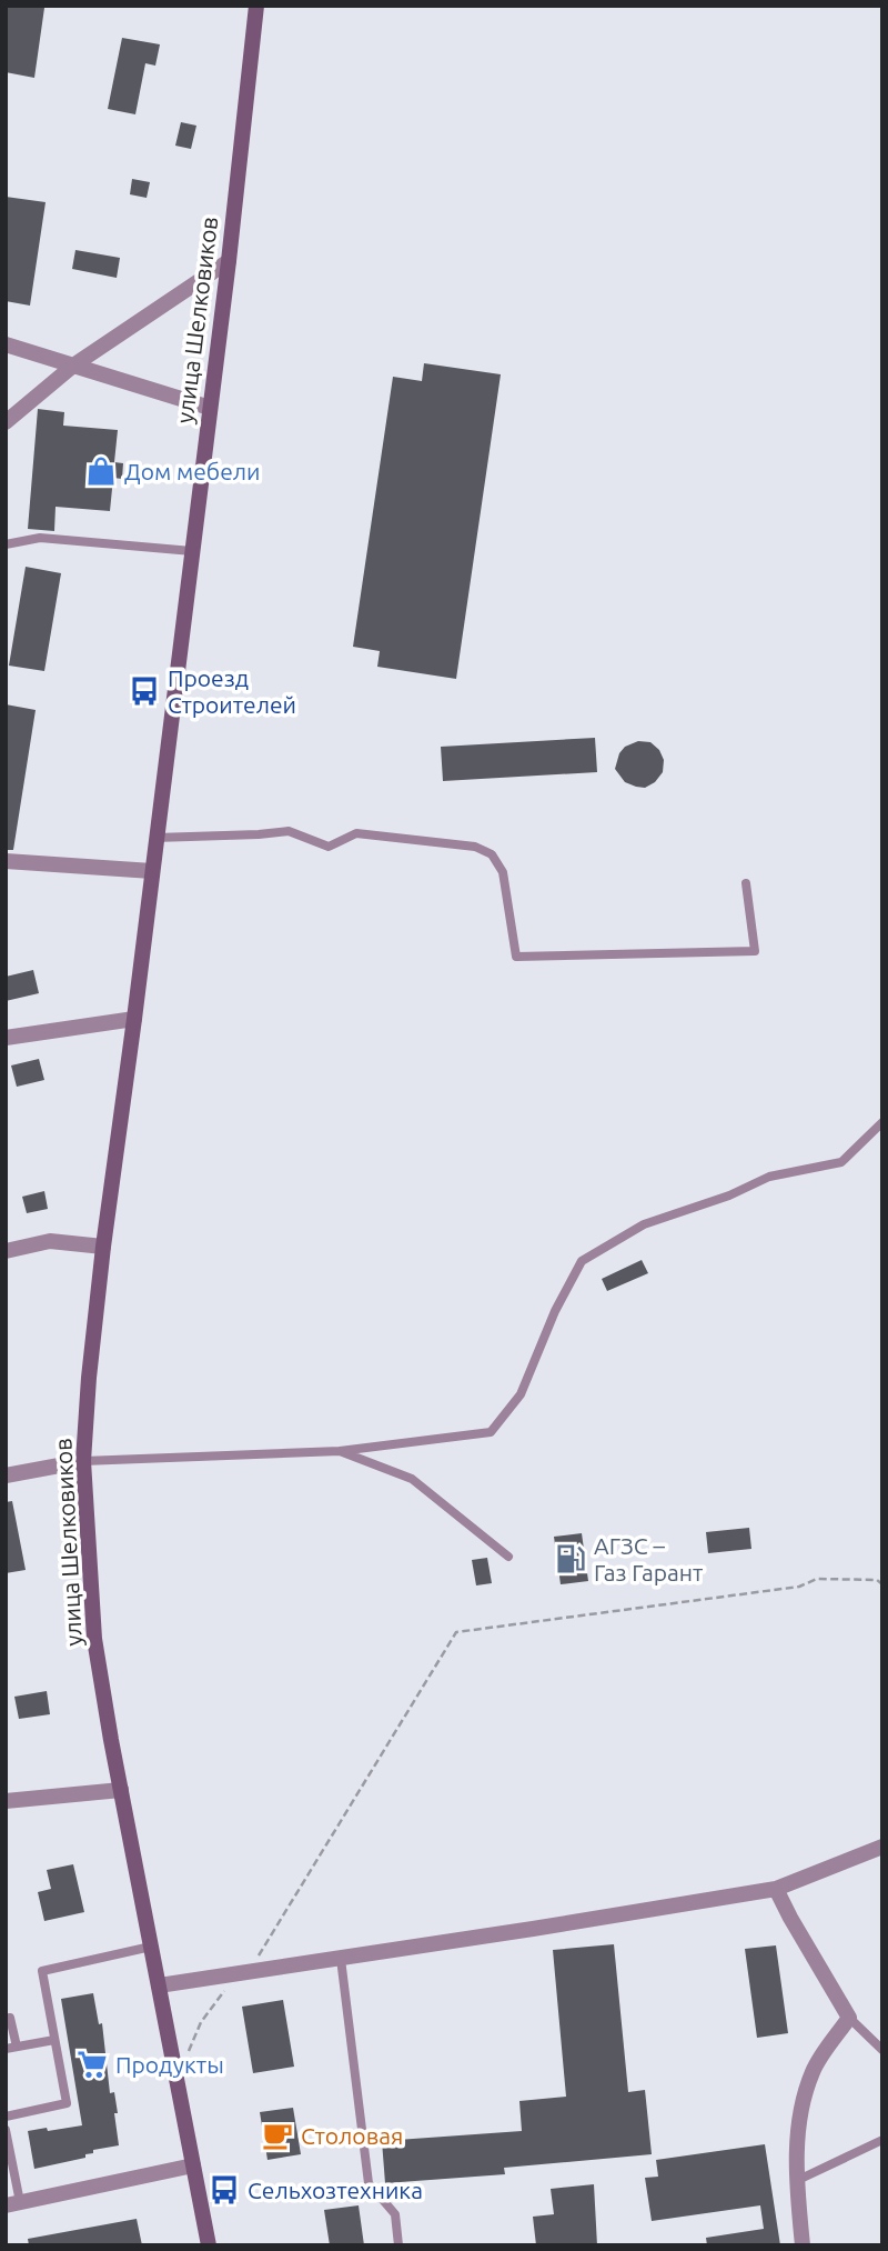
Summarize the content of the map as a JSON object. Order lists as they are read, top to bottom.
{
  "streets": {
    "street": ["улица Шелковиков"]
  },
  "places": {
    "shop": ["Дом мебели"],
    "bus stop": ["Проезд Строителей", "Сельхозтехника"],
    "fuel station": ["АГЗС – Газ Гарант"],
    "supermarket": ["Продукты"],
    "cafe": ["Столовая"]
  }
}
